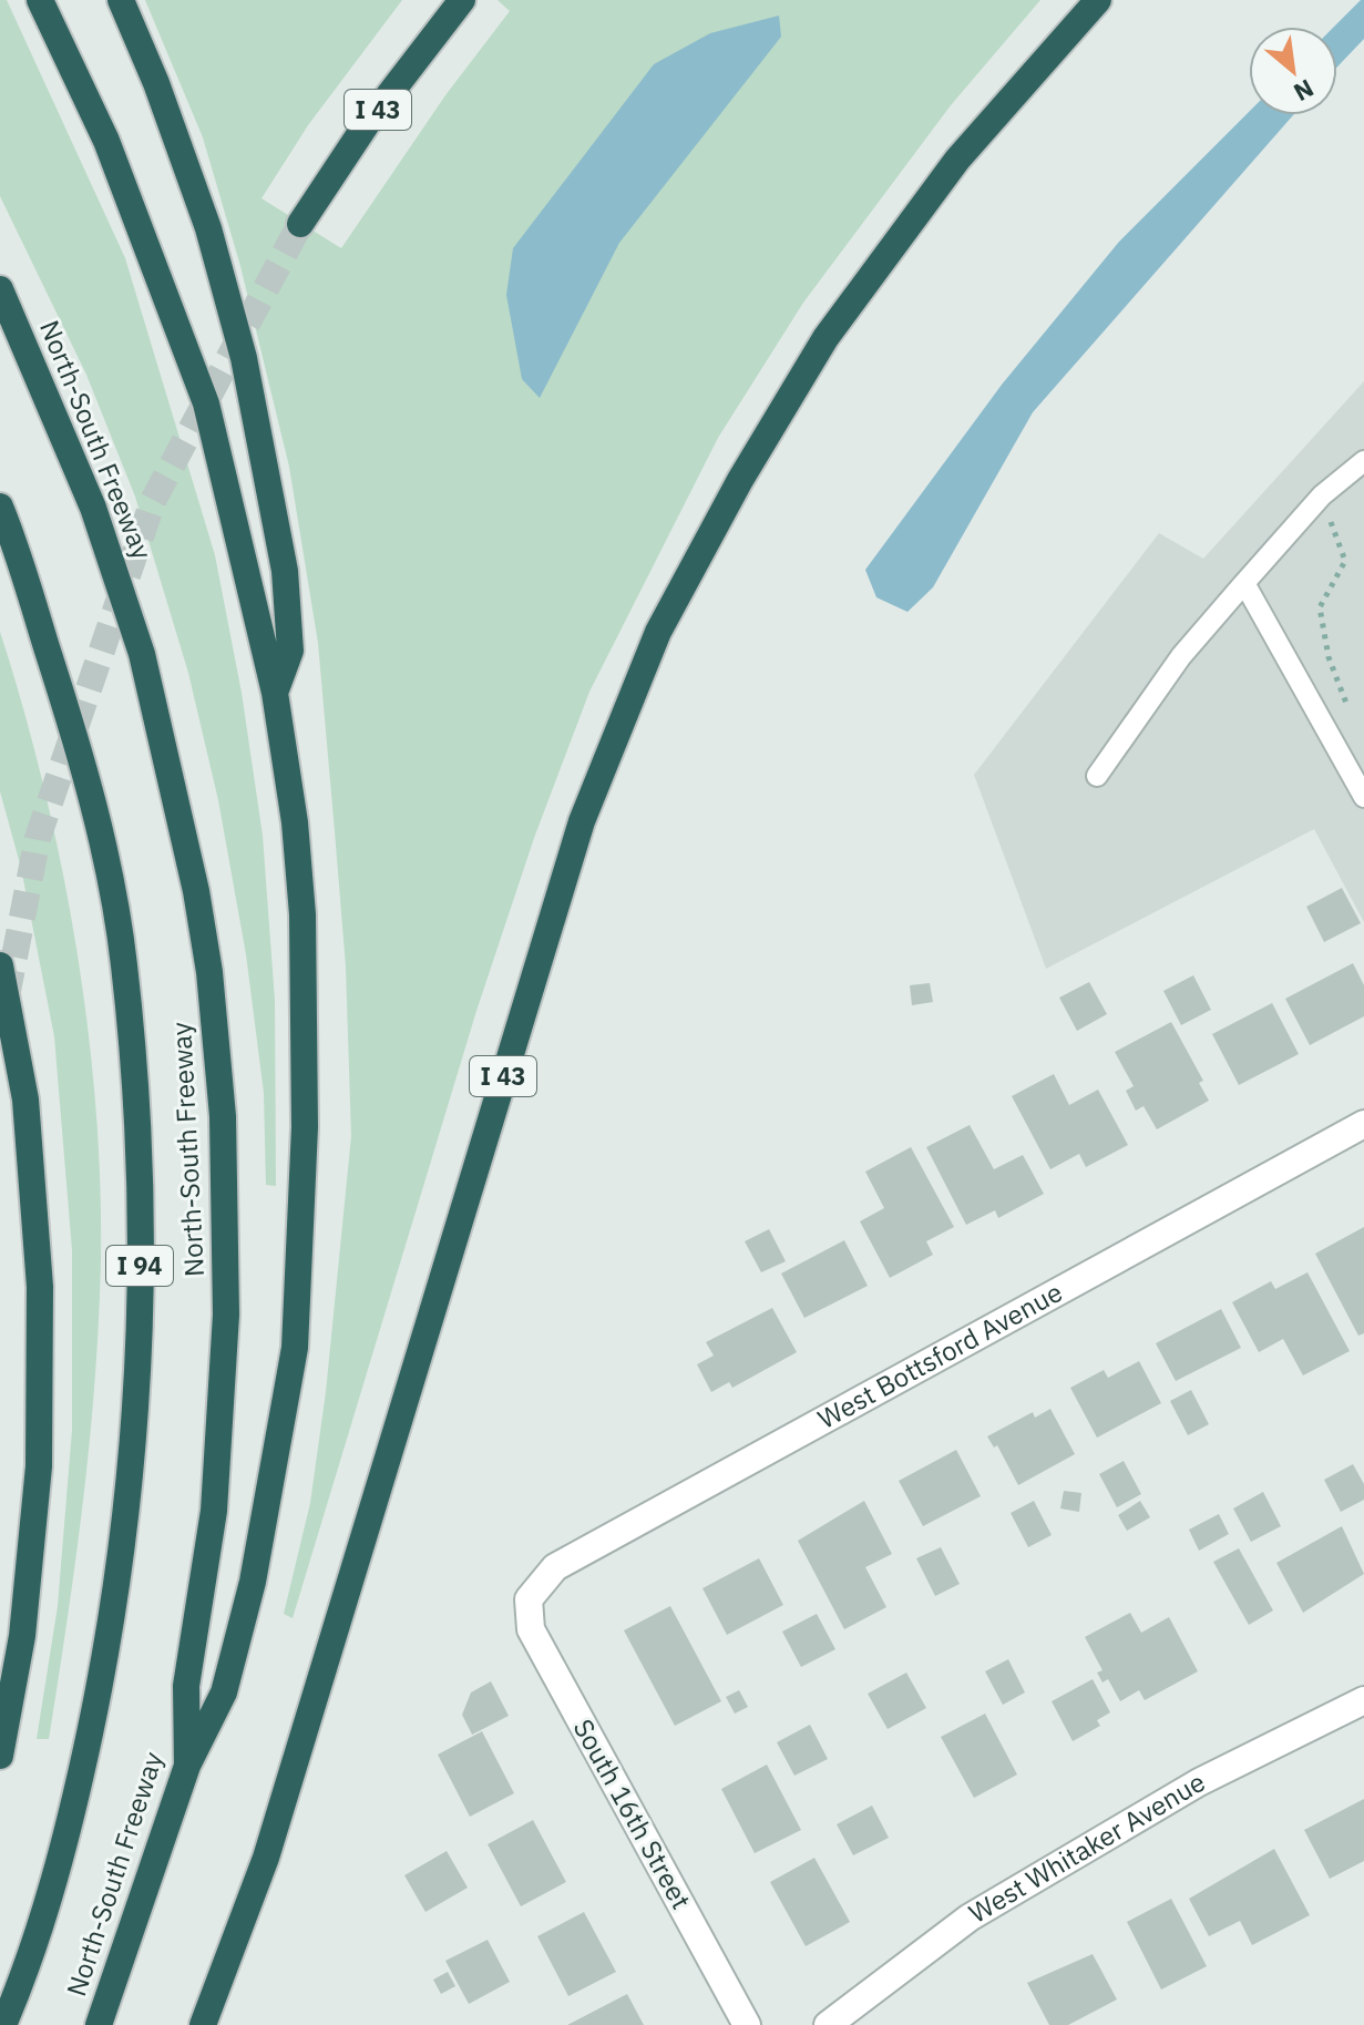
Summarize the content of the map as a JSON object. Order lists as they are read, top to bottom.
{
  "streets": {
    "highway": ["I 43", "North-South Freeway", "I 94"],
    "street": ["West Bottsford Avenue", "South 16th Street", "West Whitaker Avenue"]
  },
  "crossings": [
    ["West Bottsford Avenue", "South 16th Street"]
  ],
  "north": "bottom right"
}
